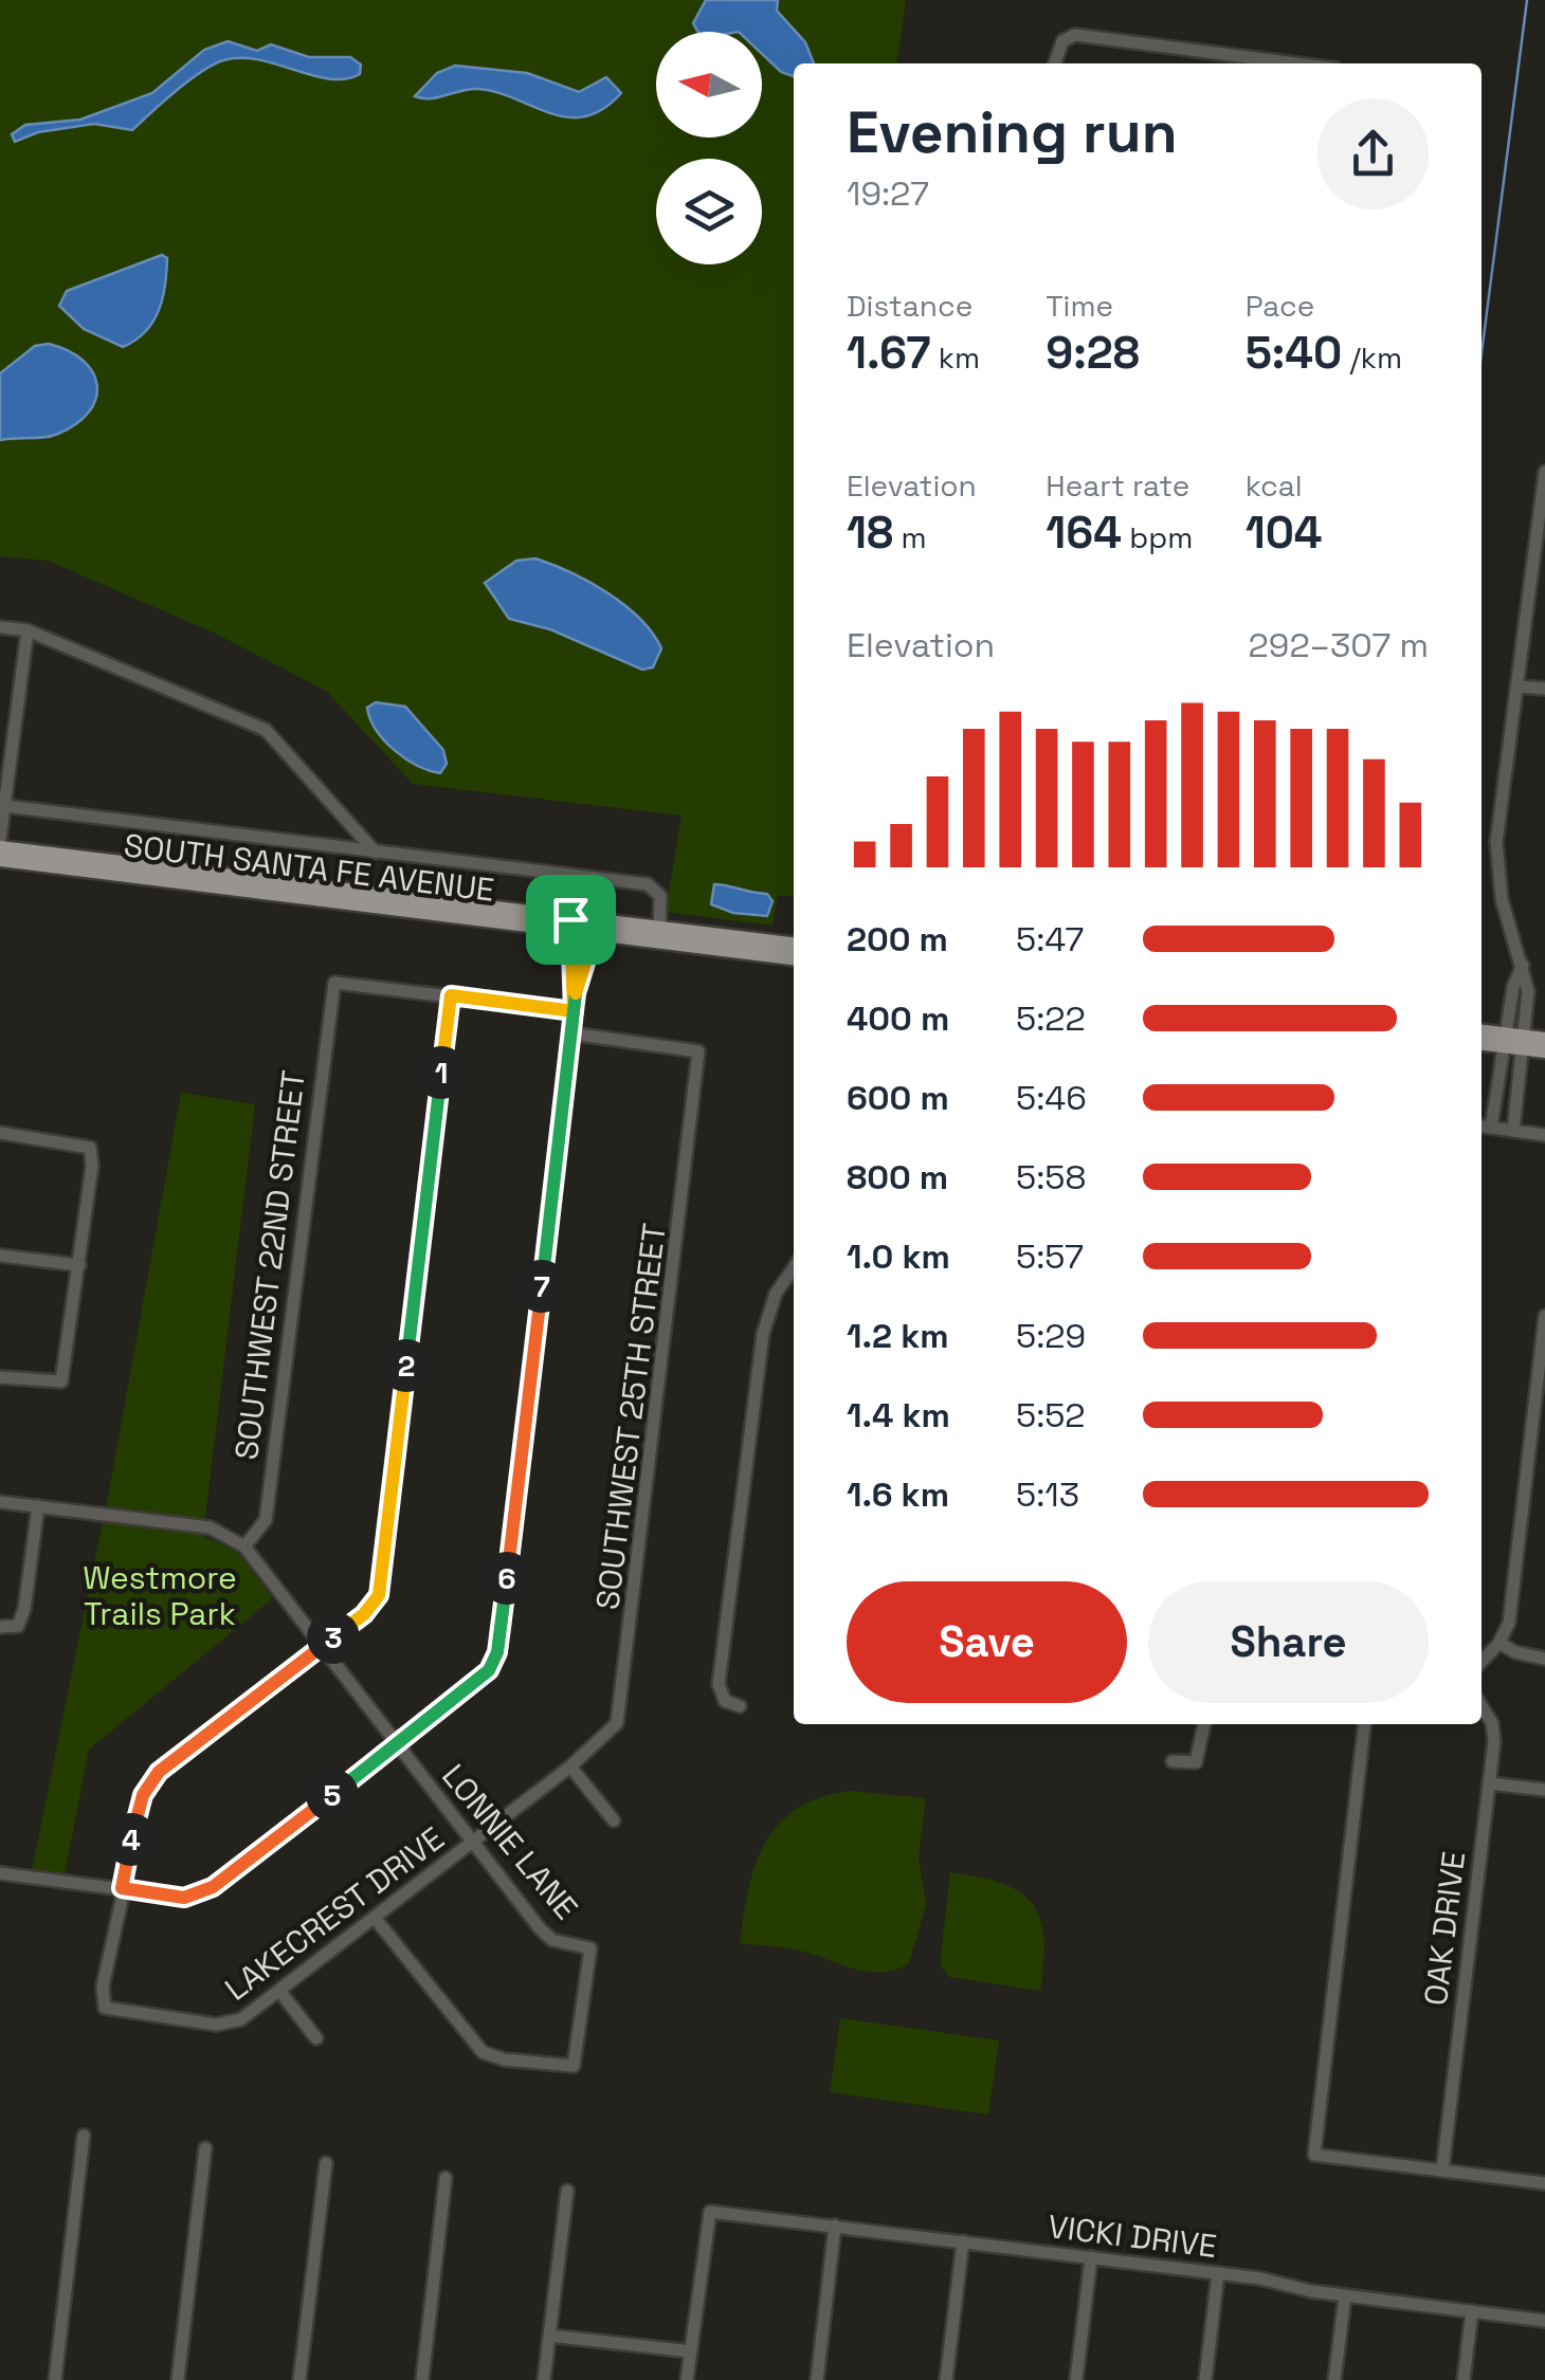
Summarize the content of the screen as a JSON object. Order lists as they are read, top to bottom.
{
  "streets": {
    "main road": ["SOUTH SANTA FE AVENUE"],
    "street": [
      "SOUTHWEST 22ND STREET",
      "SOUTHWEST 25TH STREET",
      "LONNIE LANE",
      "LAKECREST DRIVE",
      "OAK DRIVE",
      "VICKI DRIVE"
    ]
  },
  "crossings": [
    ["SOUTHWEST 22ND STREET", "LONNIE LANE"],
    ["SOUTHWEST 25TH STREET", "LAKECREST DRIVE"],
    ["LONNIE LANE", "LAKECREST DRIVE"]
  ],
  "parks": ["Westmore Trails Park"],
  "north": "left",
  "page": {
    "heading": ["Evening run", "19:27"],
    "stats": [
      ["Distance", "1.67 km"],
      ["Time", "9:28"],
      ["Pace", "5:40 /km"],
      ["Elevation", "18 m"],
      ["Heart rate", "164 bpm"],
      ["kcal", "104"]
    ],
    "chart": ["Elevation", "292–307 m"],
    "list": [
      {
        "name": "200 m",
        "note": "5:47"
      },
      {
        "name": "400 m",
        "note": "5:22"
      },
      {
        "name": "600 m",
        "note": "5:46"
      },
      {
        "name": "800 m",
        "note": "5:58"
      },
      {
        "name": "1.0 km",
        "note": "5:57"
      },
      {
        "name": "1.2 km",
        "note": "5:29"
      },
      {
        "name": "1.4 km",
        "note": "5:52"
      },
      {
        "name": "1.6 km",
        "note": "5:13"
      }
    ],
    "pins": [
      "1",
      "7",
      "2",
      "6",
      "3",
      "5",
      "4"
    ],
    "buttons": ["Save", "Share"]
  }
}
